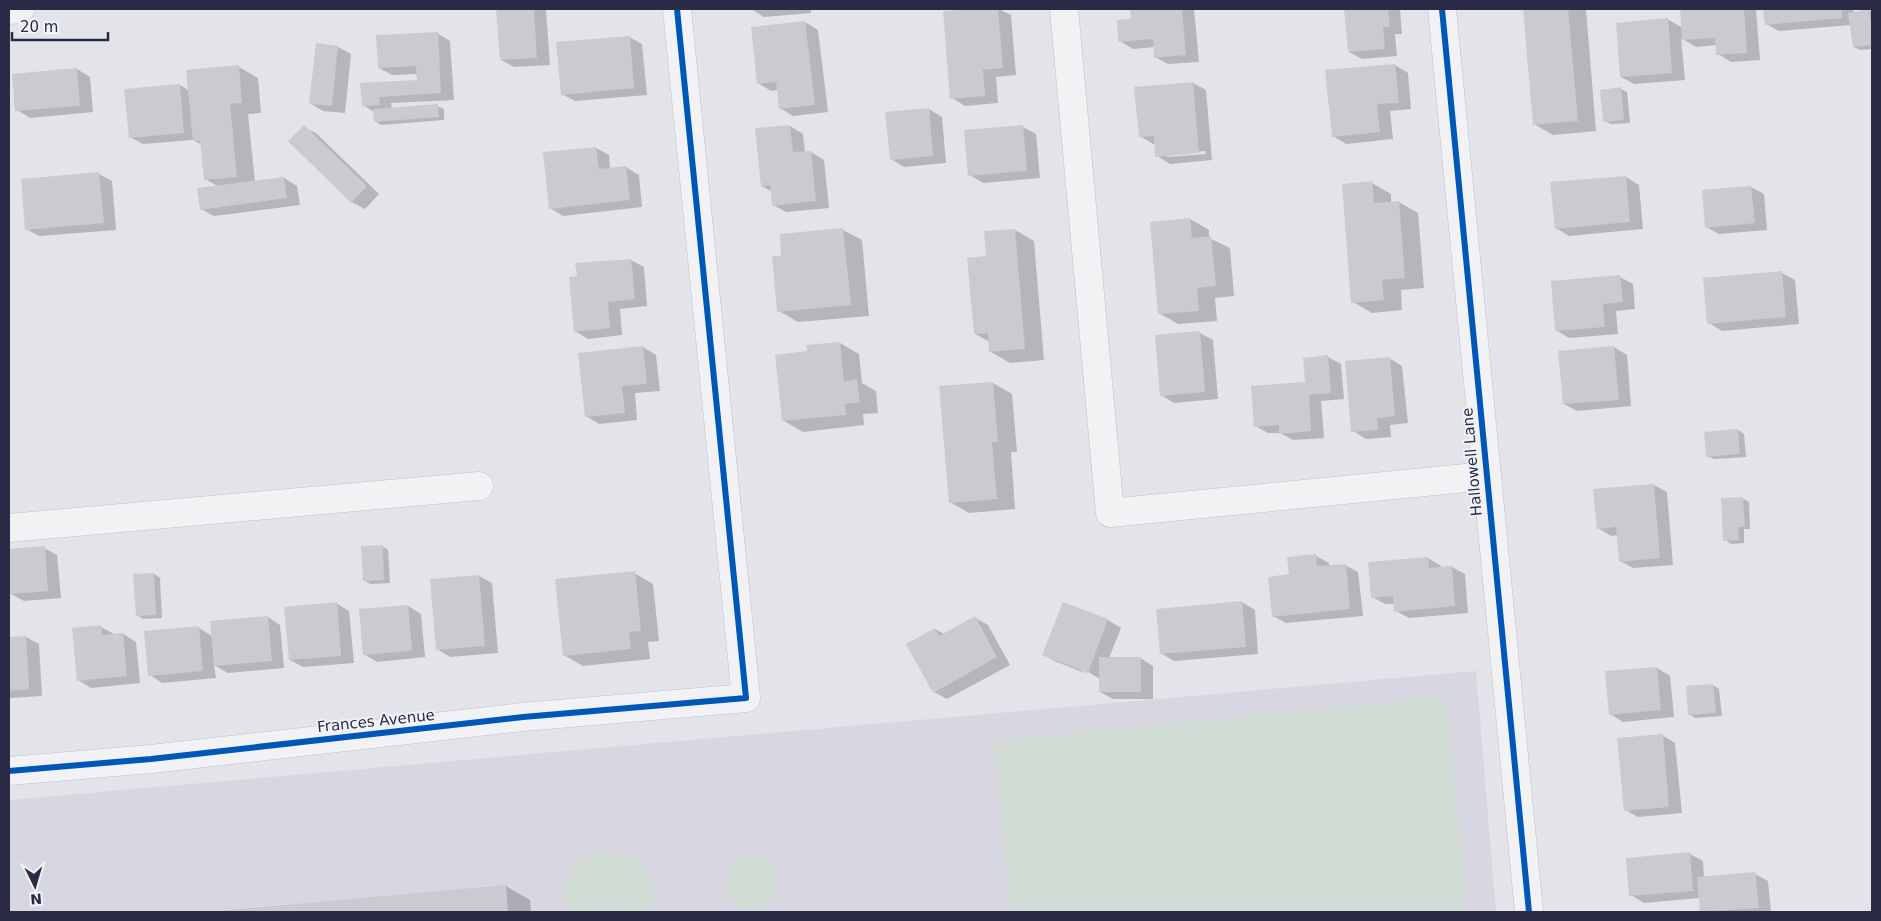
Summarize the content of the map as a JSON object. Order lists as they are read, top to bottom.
{
  "streets": {
    "street": ["Hallowell Lane", "Frances Avenue"]
  },
  "scale_bar": "20 m",
  "north": "bottom"
}
